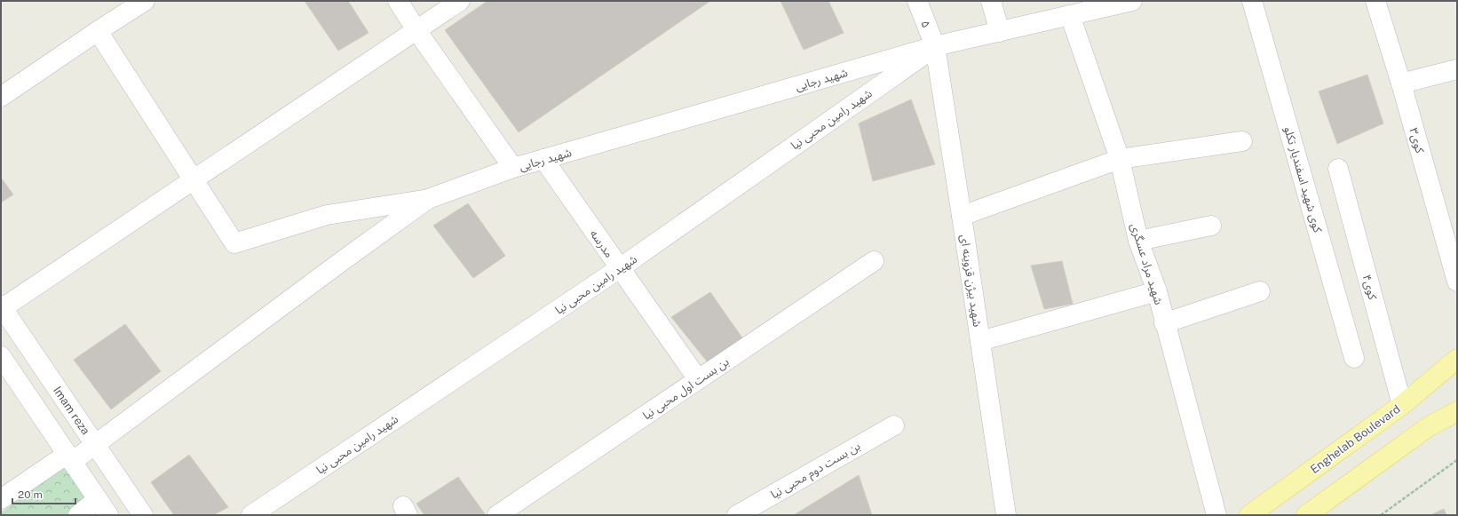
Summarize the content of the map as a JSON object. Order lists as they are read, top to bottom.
{
  "streets": {
    "main road": ["Enghelab Boulevard"],
    "street": [
      "۵",
      "شهید رجایی",
      "شهید رامین محبی نیا",
      "کوی۳",
      "کوی شهید اسفندیار تکلو",
      "مدرسه",
      "شهید مراد عسگری",
      "شهید بیژن قزوینه ای",
      "کوی۴",
      "بن بست اول محبی نیا",
      "Imam reza",
      "بن بست دوم محبی نیا"
    ]
  },
  "crossings": [
    ["۵", "شهید رجایی"],
    ["۵", "شهید رامین محبی نیا"],
    ["۵", "شهید بیژن قزوینه ای"],
    ["شهید رجایی", "شهید رامین محبی نیا"],
    ["شهید رجایی", "مدرسه"],
    ["شهید رجایی", "شهید مراد عسگری"],
    ["شهید رجایی", "شهید بیژن قزوینه ای"],
    ["شهید رامین محبی نیا", "مدرسه"],
    ["شهید رامین محبی نیا", "شهید بیژن قزوینه ای"],
    ["مدرسه", "بن بست اول محبی نیا"],
    ["کوی۴", "Enghelab Boulevard"]
  ],
  "scale_bar": "20 m"
}
